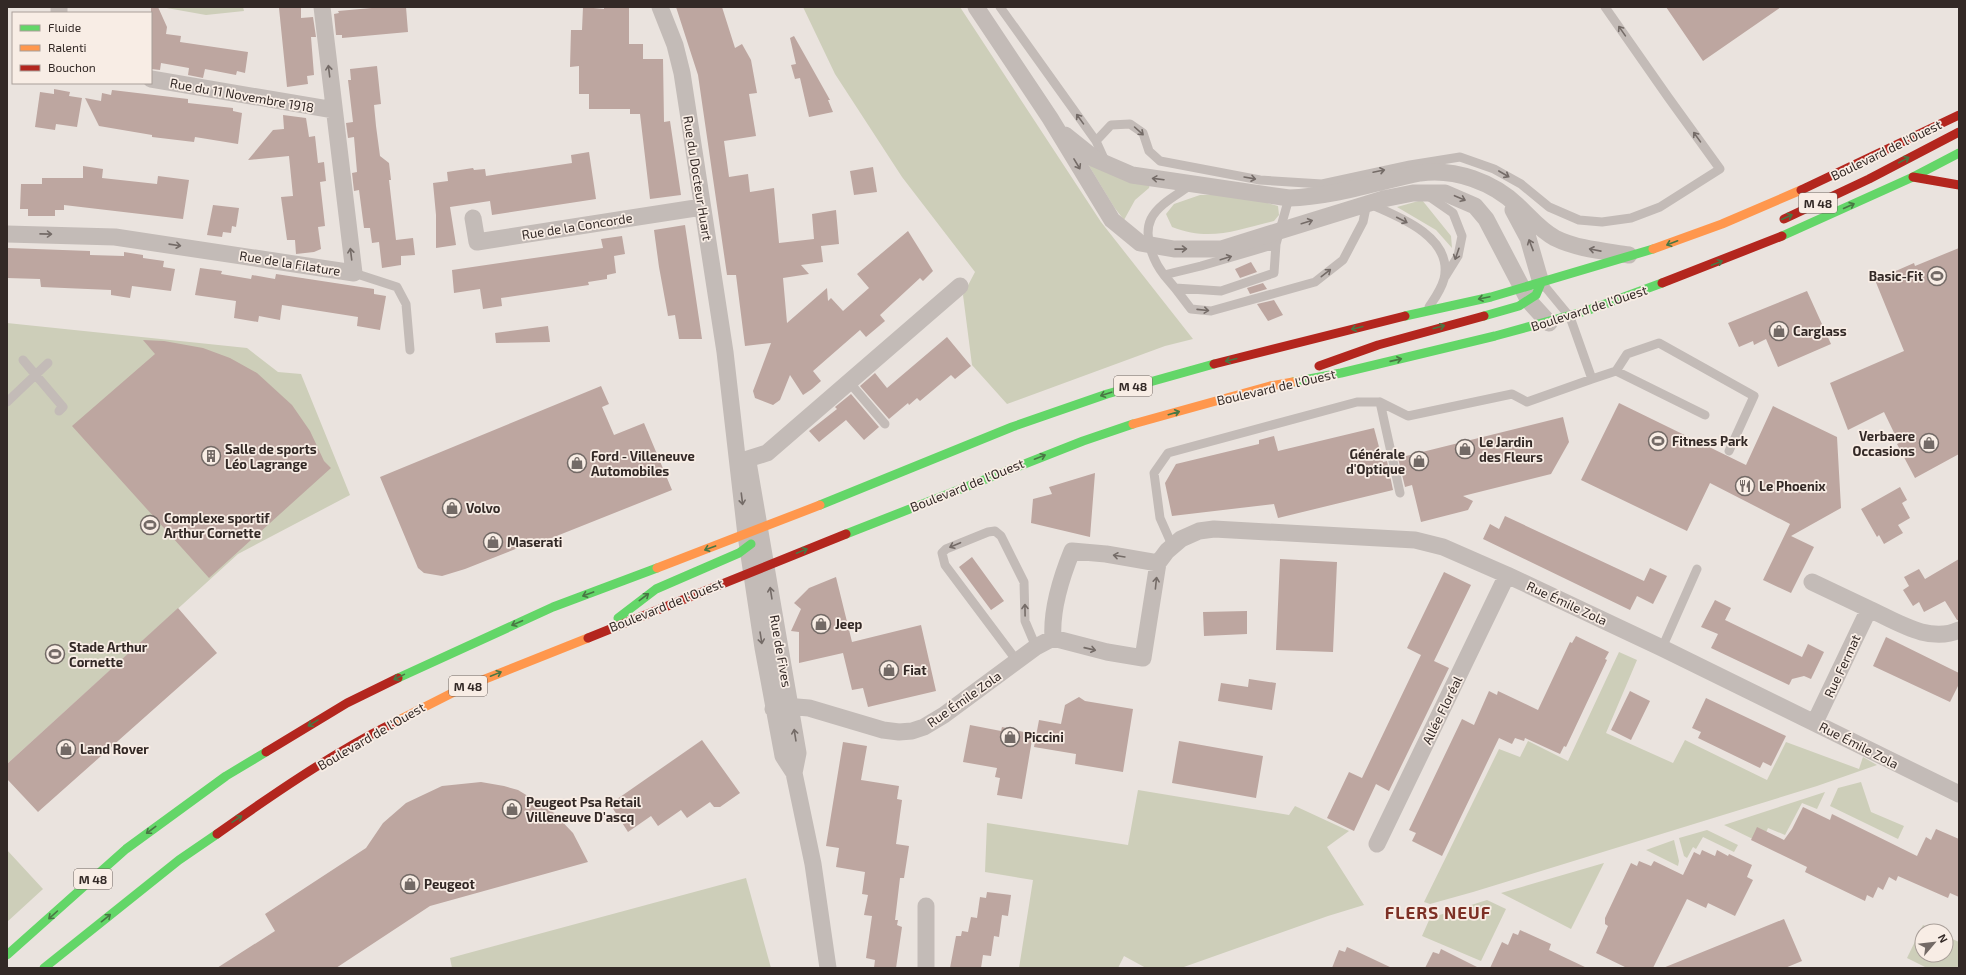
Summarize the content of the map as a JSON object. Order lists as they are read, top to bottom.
{
  "streets": {
    "main road": ["Boulevard de l'Ouest", "M 48"],
    "street": [
      "Rue du 11 Novembre 1918",
      "Rue du Docteur Huart",
      "Rue de la Concorde",
      "Rue de la Filature",
      "Rue Émile Zola",
      "Rue de Fives",
      "Rue Fermat",
      "Allée Floréal"
    ]
  },
  "crossings": [
    ["Rue du 11 Novembre 1918", "Rue de la Filature"],
    ["Boulevard de l'Ouest", "Rue du Docteur Huart"],
    ["Boulevard de l'Ouest", "M 48"],
    ["Boulevard de l'Ouest", "Rue de Fives"],
    ["Rue du Docteur Huart", "Rue de la Concorde"],
    ["Rue du Docteur Huart", "Rue de Fives"],
    ["Rue Émile Zola", "Rue de Fives"],
    ["Rue Émile Zola", "Rue Fermat"],
    ["Rue Émile Zola", "Allée Floréal"]
  ],
  "districts": ["FLERS NEUF"],
  "places": {
    "sports": [
      "Basic-Fit",
      "Fitness Park",
      "Complexe sportif Arthur Cornette",
      "Stade Arthur Cornette"
    ],
    "shop": [
      "Carglass",
      "Verbaere Occasions",
      "Le Jardin des Fleurs",
      "Générale d'Optique",
      "Ford - Villeneuve Automobiles",
      "Volvo",
      "Maserati",
      "Jeep",
      "Fiat",
      "Piccini",
      "Land Rover",
      "Peugeot Psa Retail Villeneuve D'ascq",
      "Peugeot"
    ],
    "building": ["Salle de sports Léo Lagrange"],
    "restaurant": ["Le Phoenix"]
  },
  "legend": ["Fluide", "Ralenti", "Bouchon"],
  "north": "top right"
}
